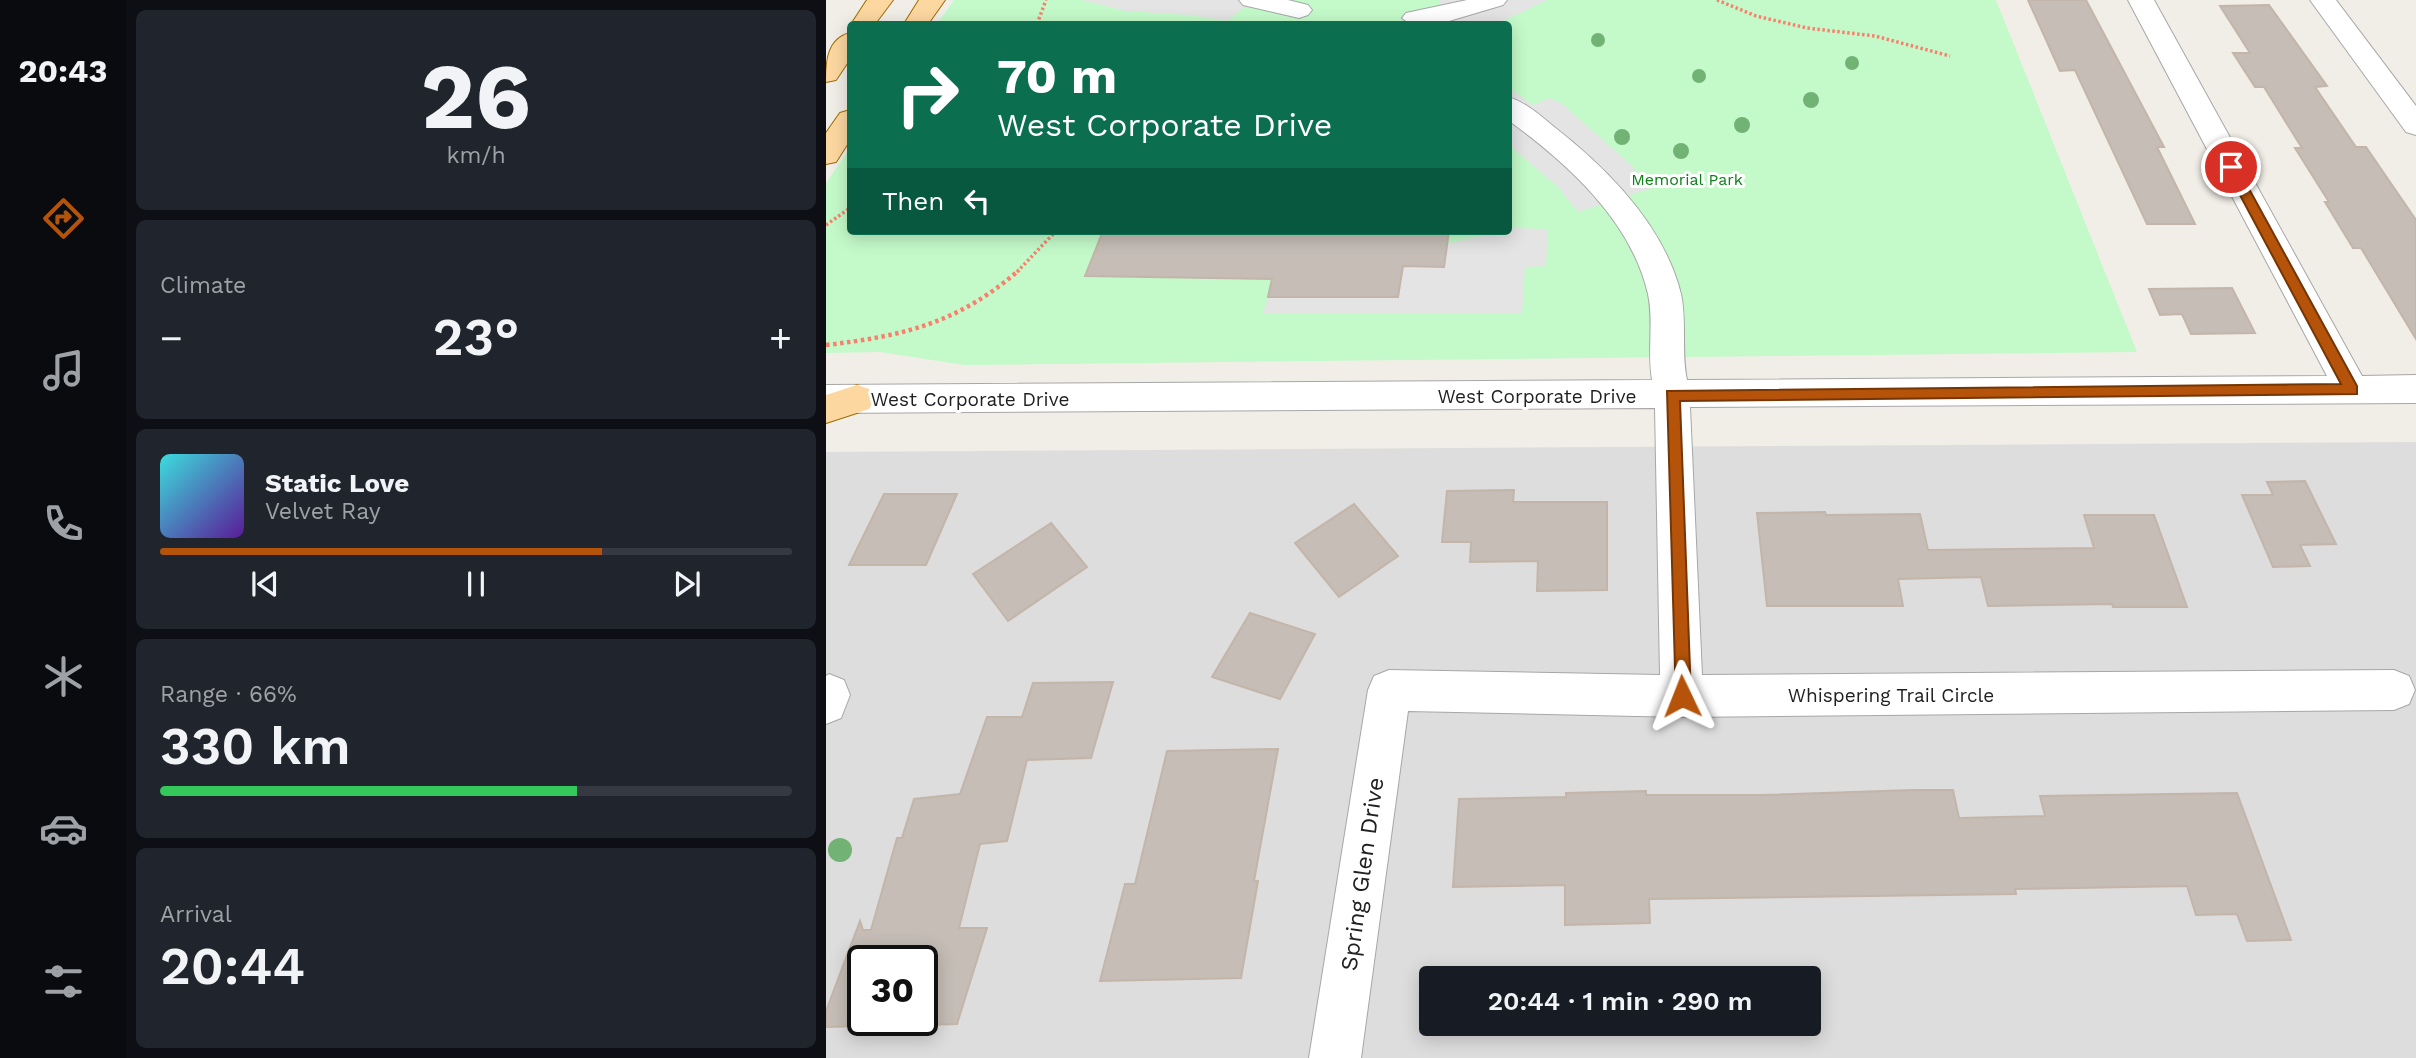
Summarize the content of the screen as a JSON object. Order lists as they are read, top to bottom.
{
  "streets": {
    "street": ["West Corporate Drive", "Whispering Trail Circle", "Spring Glen Drive"]
  },
  "crossings": [
    ["Whispering Trail Circle", "Spring Glen Drive"]
  ],
  "parks": ["Memorial Park"],
  "page": {
    "tabs": "20:43",
    "tile": [
      ["26", "km/h"],
      "Climate",
      ["Range · 66%", "330 km"],
      ["Arrival", "20:44"]
    ],
    "turn": ["70 m", "West Corporate Drive"],
    "then": "Then",
    "heat": ["−", "23°", "+"],
    "song": ["Static Love", "Velvet Ray"],
    "limit": "30",
    "trip": "20:44 · 1 min · 290 m"
  }
}
